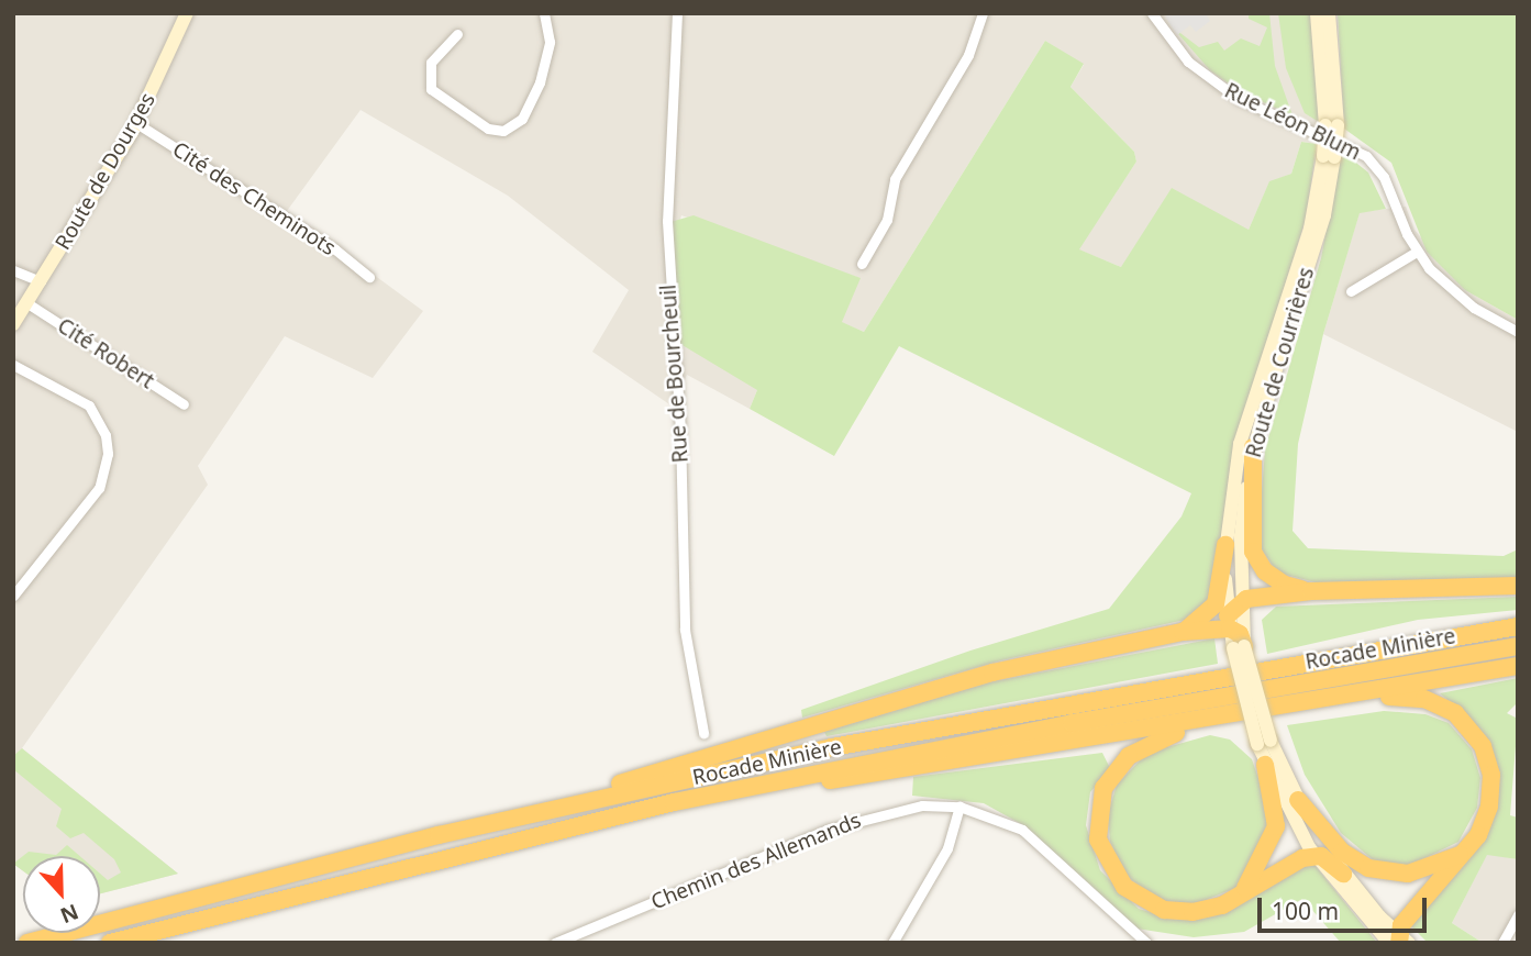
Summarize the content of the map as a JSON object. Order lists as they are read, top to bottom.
{
  "streets": {
    "highway": ["Rocade Minière"],
    "main road": ["Route de Dourges", "Route de Courrières"],
    "street": [
      "Rue Léon Blum",
      "Cité des Cheminots",
      "Cité Robert",
      "Rue de Bourcheuil",
      "Chemin des Allemands"
    ]
  },
  "crossings": [
    ["Route de Dourges", "Cité des Cheminots"],
    ["Route de Dourges", "Cité Robert"]
  ],
  "scale_bar": "100 m",
  "north": "bottom"
}
